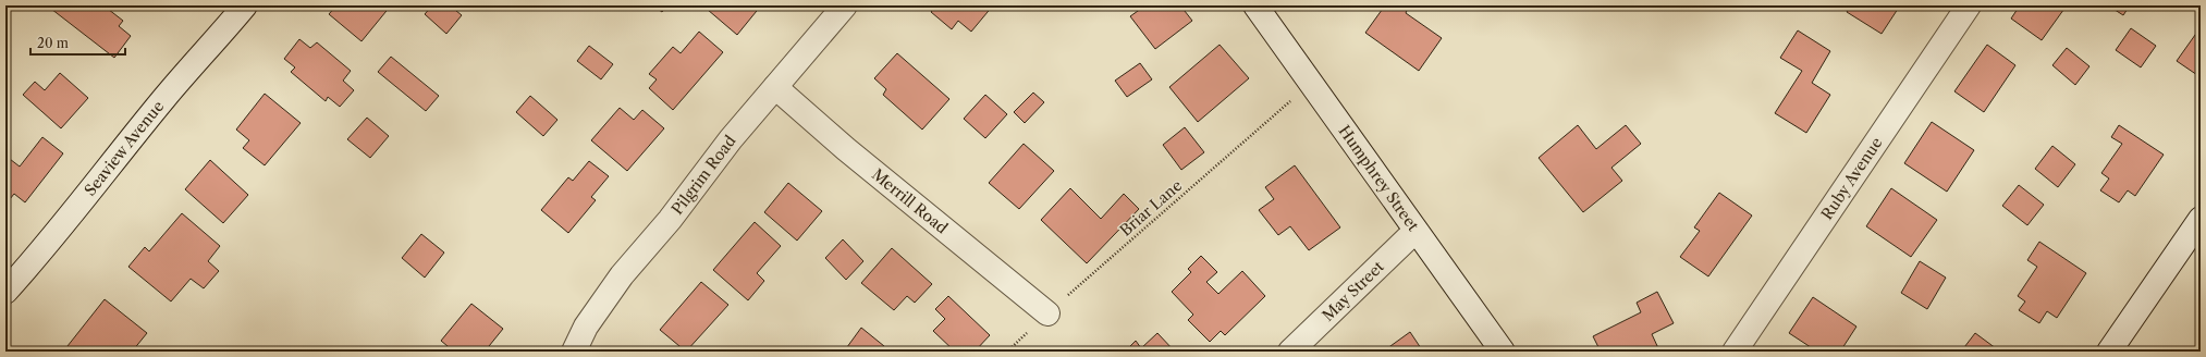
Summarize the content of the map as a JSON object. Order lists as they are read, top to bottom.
{
  "streets": {
    "street": [
      "Seaview Avenue",
      "Pilgrim Road",
      "Humphrey Street",
      "Ruby Avenue",
      "Merrill Road",
      "May Street"
    ],
    "path": ["Briar Lane"]
  },
  "crossings": [
    ["Pilgrim Road", "Merrill Road"],
    ["Humphrey Street", "Briar Lane"],
    ["Humphrey Street", "May Street"],
    ["Merrill Road", "Briar Lane"]
  ],
  "scale_bar": "20 m"
}
